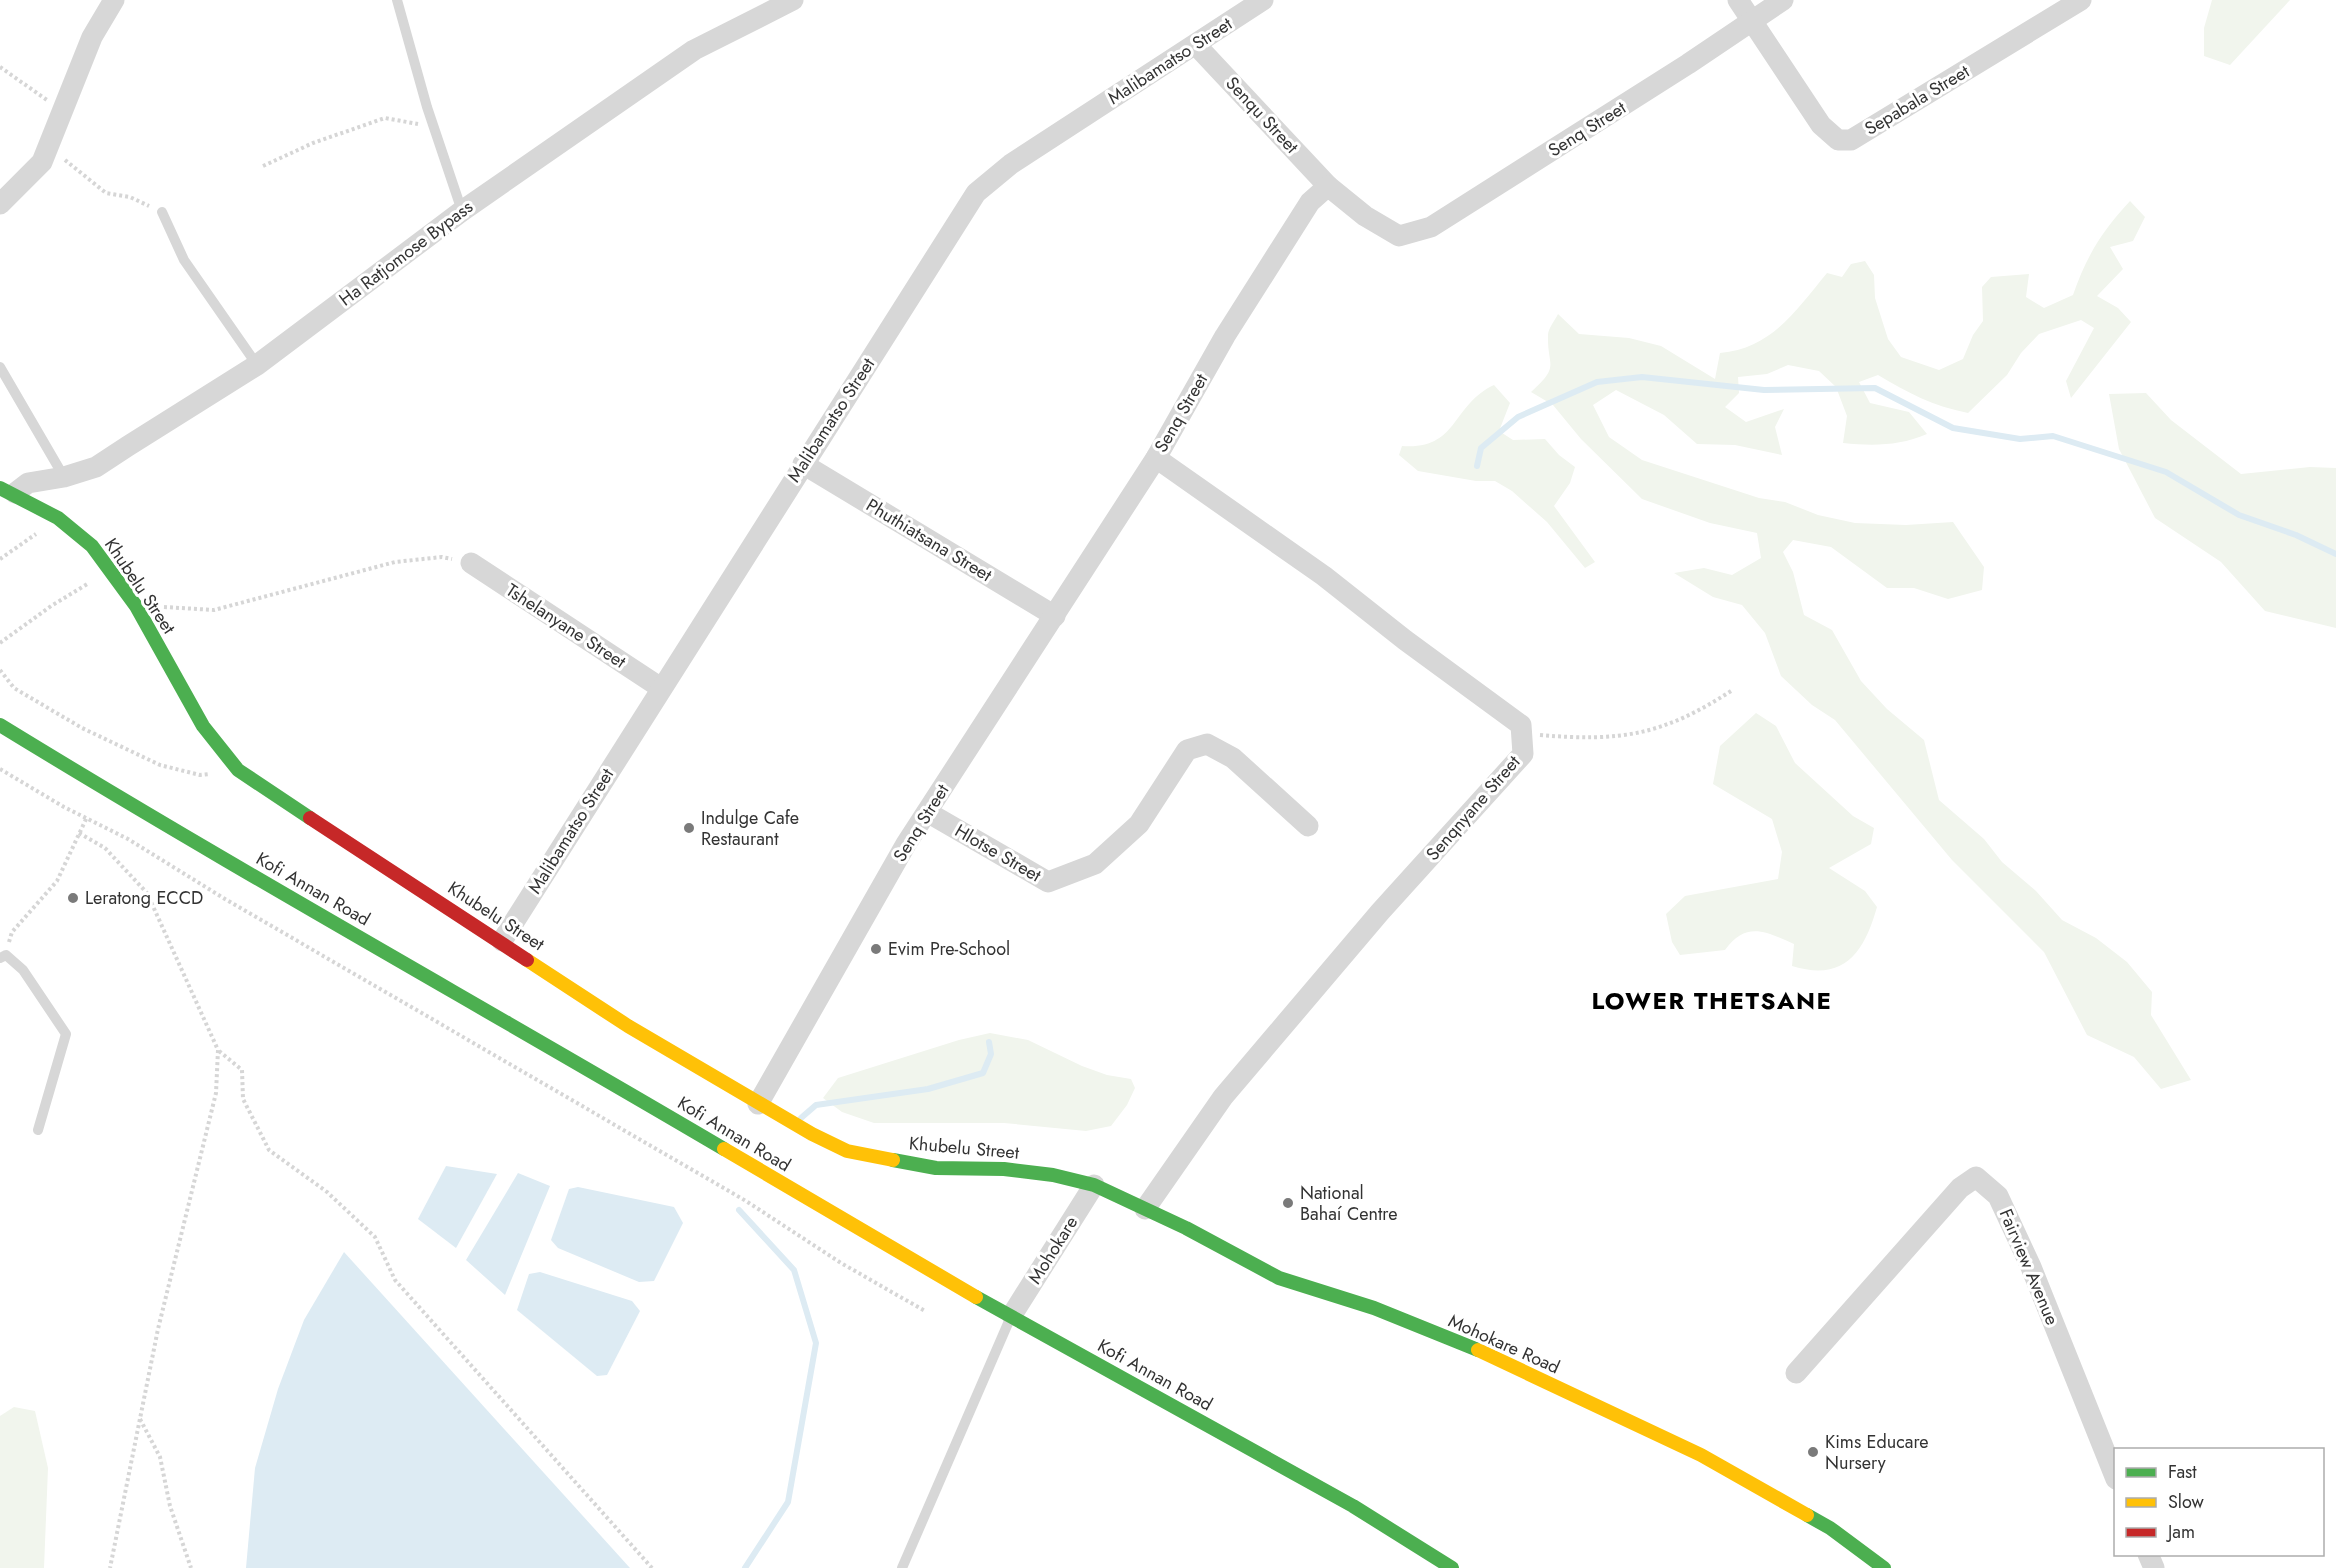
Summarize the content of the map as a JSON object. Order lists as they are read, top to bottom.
{
  "streets": {
    "street": [
      "Malibamatso Street",
      "Sepabala Street",
      "Senqu Street",
      "Senq Street",
      "Ha Ratjomose Bypass",
      "Phuthiatsana Street",
      "Khubelu Street",
      "Tshelanyane Street",
      "Senqnyane Street",
      "Hlotse Street",
      "Kofi Annan Road",
      "Mohokare",
      "Fairview Avenue",
      "Mohokare Road"
    ]
  },
  "crossings": [
    ["Malibamatso Street", "Senqu Street"],
    ["Malibamatso Street", "Phuthiatsana Street"],
    ["Malibamatso Street", "Khubelu Street"],
    ["Malibamatso Street", "Tshelanyane Street"],
    ["Sepabala Street", "Senq Street"],
    ["Senqu Street", "Senq Street"],
    ["Senq Street", "Phuthiatsana Street"],
    ["Senq Street", "Khubelu Street"],
    ["Senq Street", "Senqnyane Street"],
    ["Senq Street", "Hlotse Street"],
    ["Ha Ratjomose Bypass", "Khubelu Street"],
    ["Khubelu Street", "Mohokare"],
    ["Khubelu Street", "Mohokare Road"],
    ["Senqnyane Street", "Mohokare Road"],
    ["Kofi Annan Road", "Mohokare"],
    ["Mohokare", "Mohokare Road"]
  ],
  "districts": ["LOWER THETSANE"],
  "places": [
    "Indulge Cafe Restaurant",
    "Leratong ECCD",
    "Evim Pre-School",
    "National Bahaí Centre",
    "Kims Educare Nursery"
  ],
  "legend": ["Fast", "Slow", "Jam"]
}
